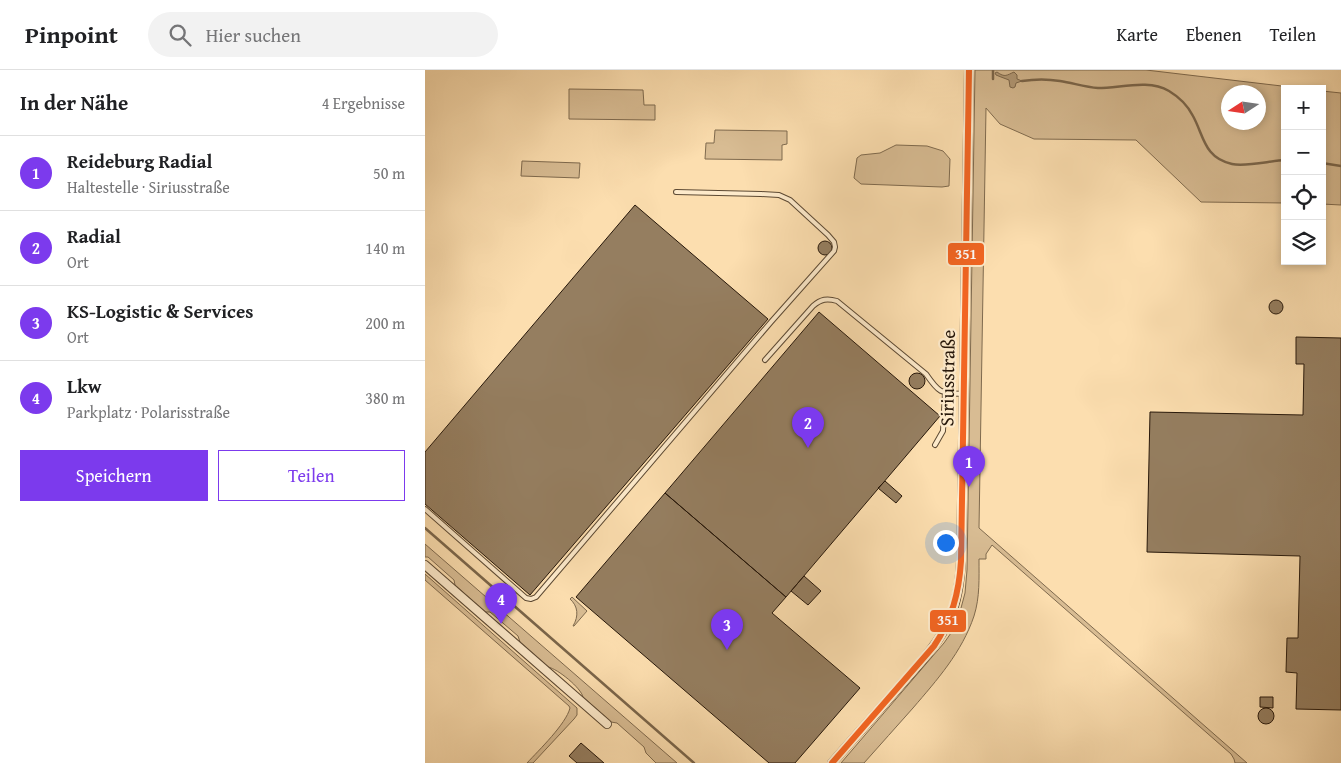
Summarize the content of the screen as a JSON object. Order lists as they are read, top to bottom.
{
  "streets": {
    "street": ["Siriusstraße"]
  },
  "lines": ["transit line 351"],
  "north": "left",
  "page": {
    "header": "Pinpoint",
    "search": "Hier suchen",
    "nav": ["Karte", "Ebenen", "Teilen"],
    "heading": ["In der Nähe", "4 Ergebnisse"],
    "map_buttons": ["+", "−"],
    "list": [
      {
        "mark": "1",
        "name": "Reideburg Radial",
        "note": "Haltestelle · Siriusstraße",
        "value": "50 m"
      },
      {
        "mark": "2",
        "name": "Radial",
        "note": "Ort",
        "value": "140 m"
      },
      {
        "mark": "3",
        "name": "KS-Logistic & Services",
        "note": "Ort",
        "value": "200 m"
      },
      {
        "mark": "4",
        "name": "Lkw",
        "note": "Parkplatz · Polarisstraße",
        "value": "380 m"
      }
    ],
    "pins": [
      "2",
      "1",
      "4",
      "3"
    ],
    "buttons": ["Speichern", "Teilen"]
  }
}
